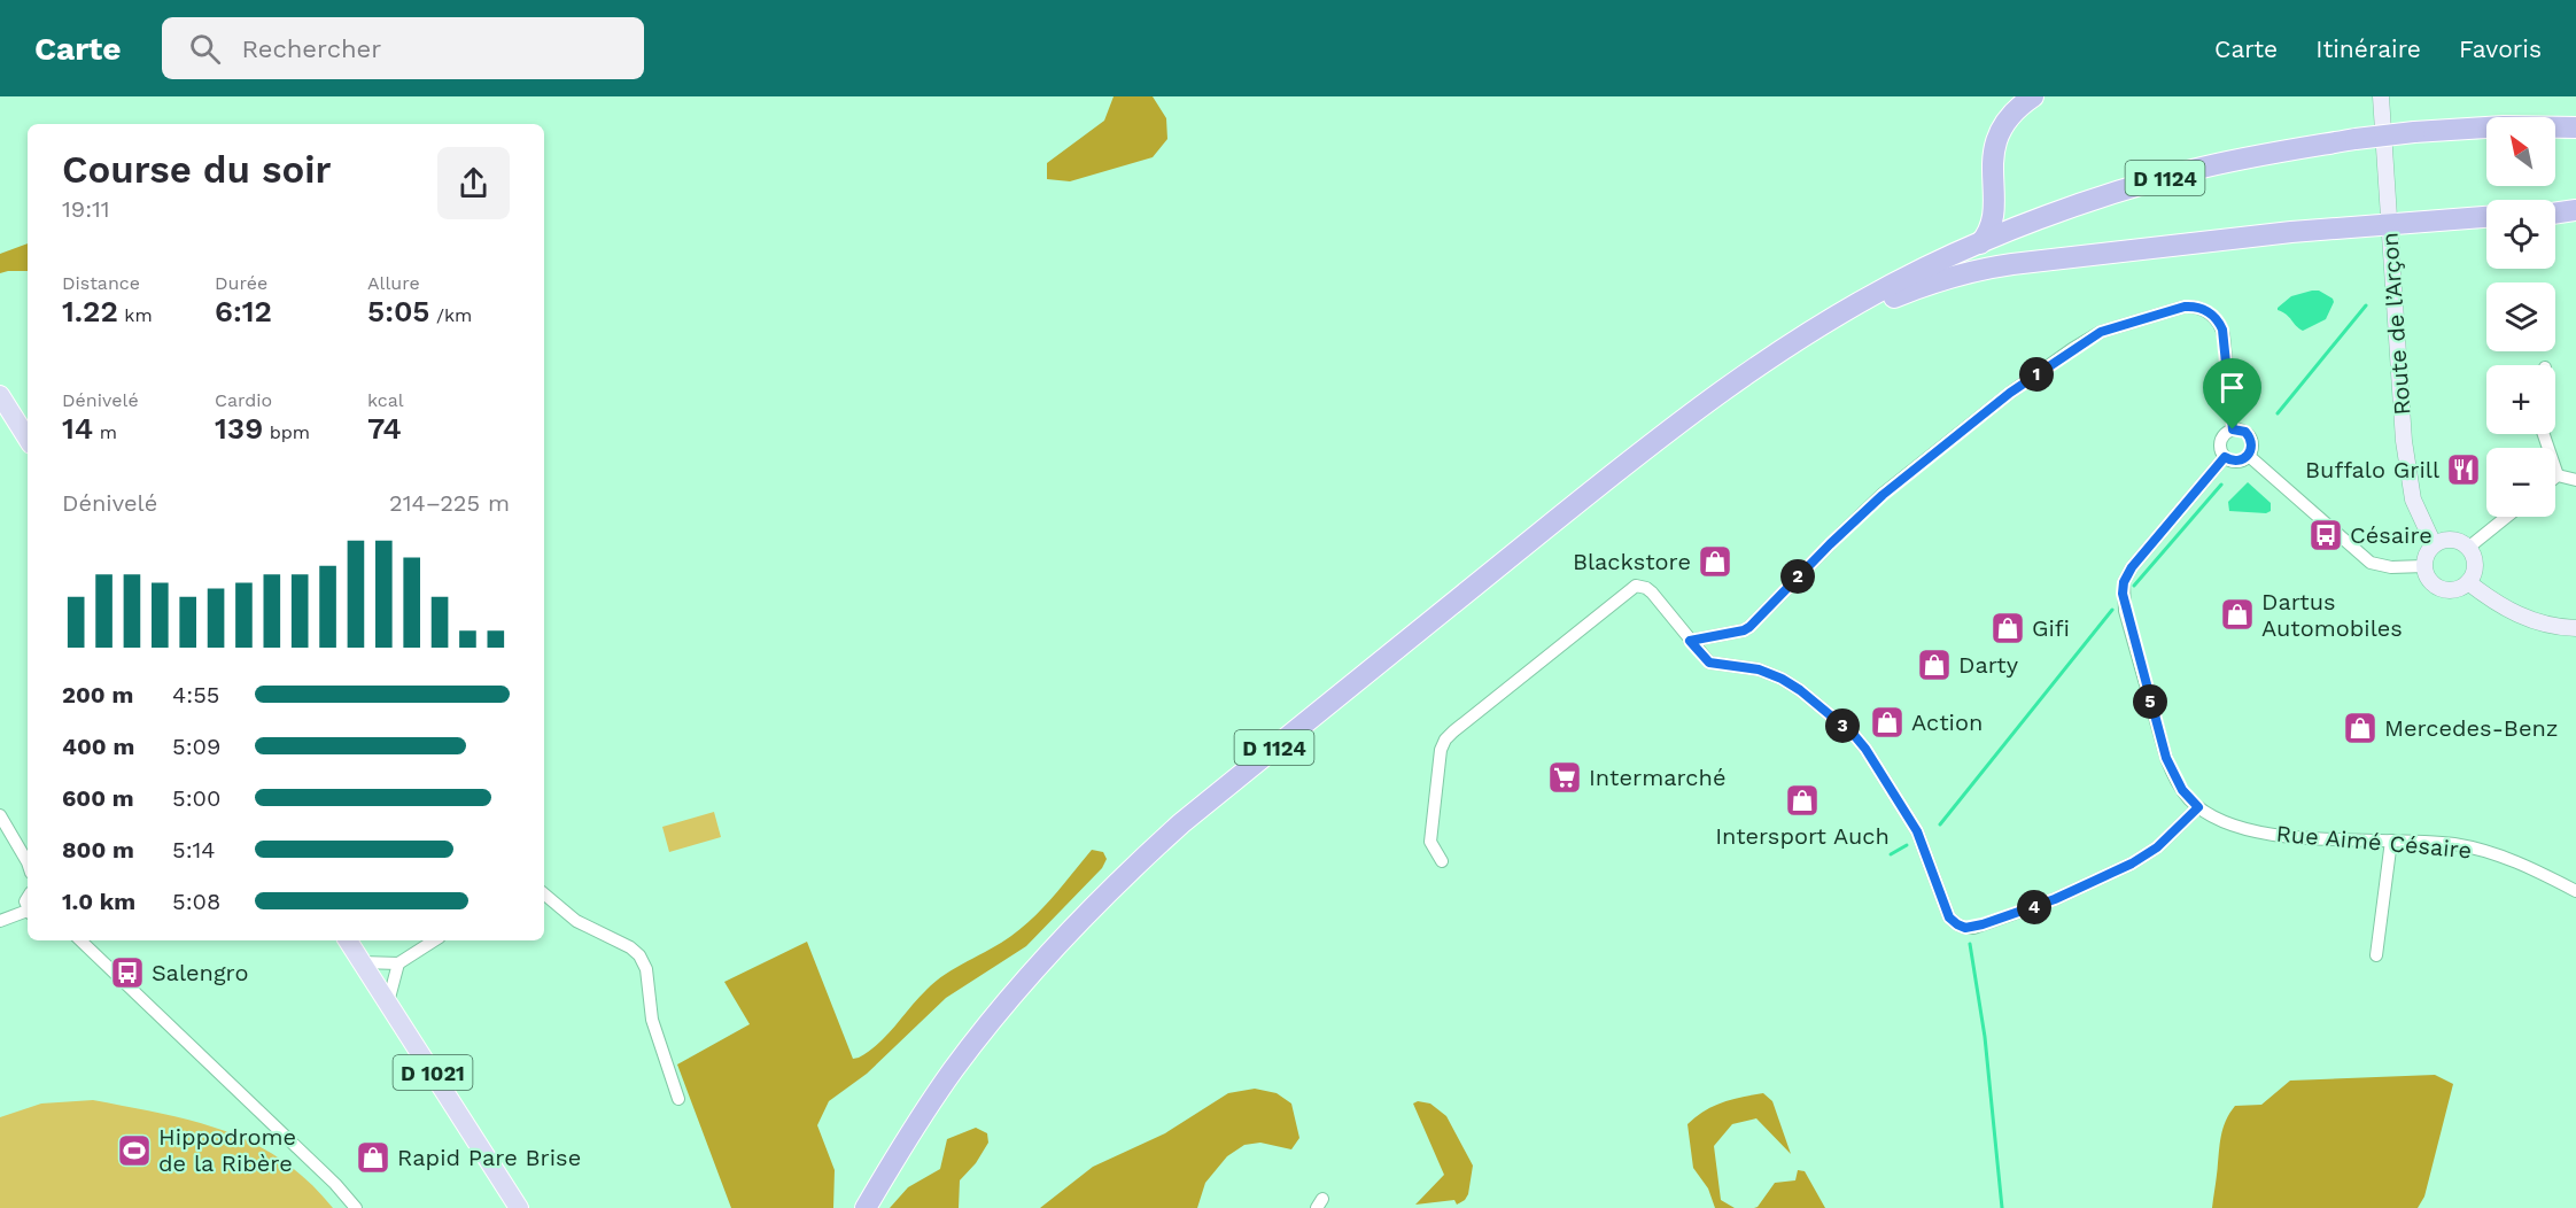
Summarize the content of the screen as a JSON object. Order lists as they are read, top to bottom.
{
  "streets": {
    "highway": ["D 1124"],
    "main road": ["D 1021"],
    "street": ["Route de l’Arçon", "Rue Aimé Césaire"]
  },
  "places": {
    "restaurant": ["Buffalo Grill"],
    "bus stop": ["Césaire", "Salengro"],
    "shop": [
      "Blackstore",
      "Dartus Automobiles",
      "Gifi",
      "Darty",
      "Action",
      "Mercedes-Benz",
      "Intersport Auch",
      "Rapid Pare Brise"
    ],
    "supermarket": ["Intermarché"],
    "sports": ["Hippodrome de la Ribère"]
  },
  "north": "top left",
  "page": {
    "header": "Carte",
    "search": "Rechercher",
    "nav": ["Carte", "Itinéraire", "Favoris"],
    "map_buttons": ["+", "−"],
    "heading": ["Course du soir", "19:11"],
    "stats": [
      ["Distance", "1.22 km"],
      ["Durée", "6:12"],
      ["Allure", "5:05 /km"],
      ["Dénivelé", "14 m"],
      ["Cardio", "139 bpm"],
      ["kcal", "74"]
    ],
    "pins": [
      "1",
      "2",
      "5",
      "3",
      "4"
    ],
    "chart": ["Dénivelé", "214–225 m"],
    "list": [
      {
        "name": "200 m",
        "note": "4:55"
      },
      {
        "name": "400 m",
        "note": "5:09"
      },
      {
        "name": "600 m",
        "note": "5:00"
      },
      {
        "name": "800 m",
        "note": "5:14"
      },
      {
        "name": "1.0 km",
        "note": "5:08"
      }
    ]
  }
}
